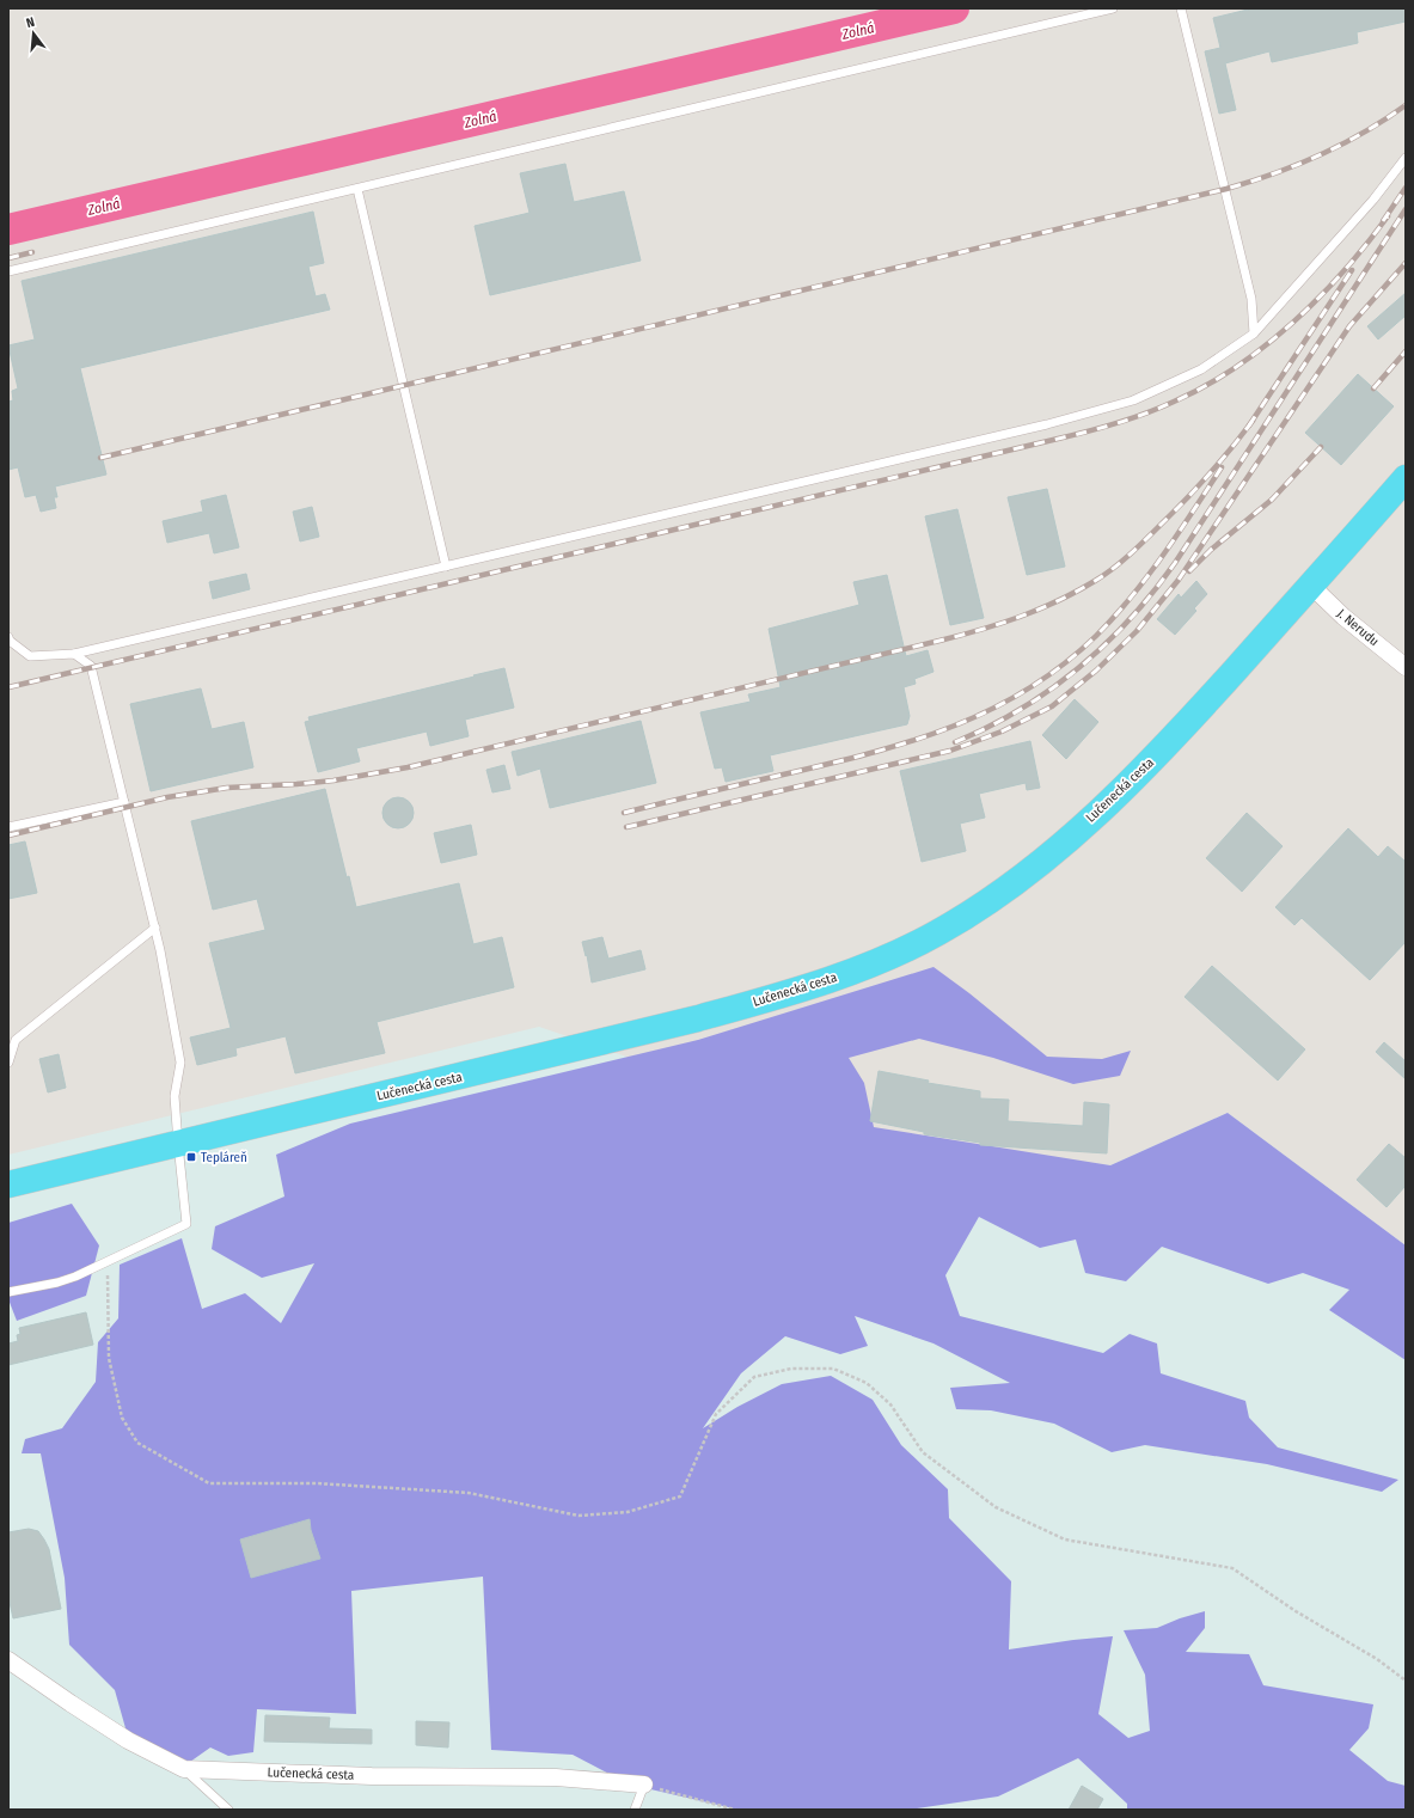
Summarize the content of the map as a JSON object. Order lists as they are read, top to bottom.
{
  "streets": {
    "main road": ["Lučenecká cesta"],
    "street": ["J. Nerudu"]
  },
  "crossings": [
    ["J. Nerudu", "Lučenecká cesta"]
  ],
  "water": ["Zolná"],
  "places": {
    "transit": ["Tepláreň"]
  },
  "north": "top"
}
